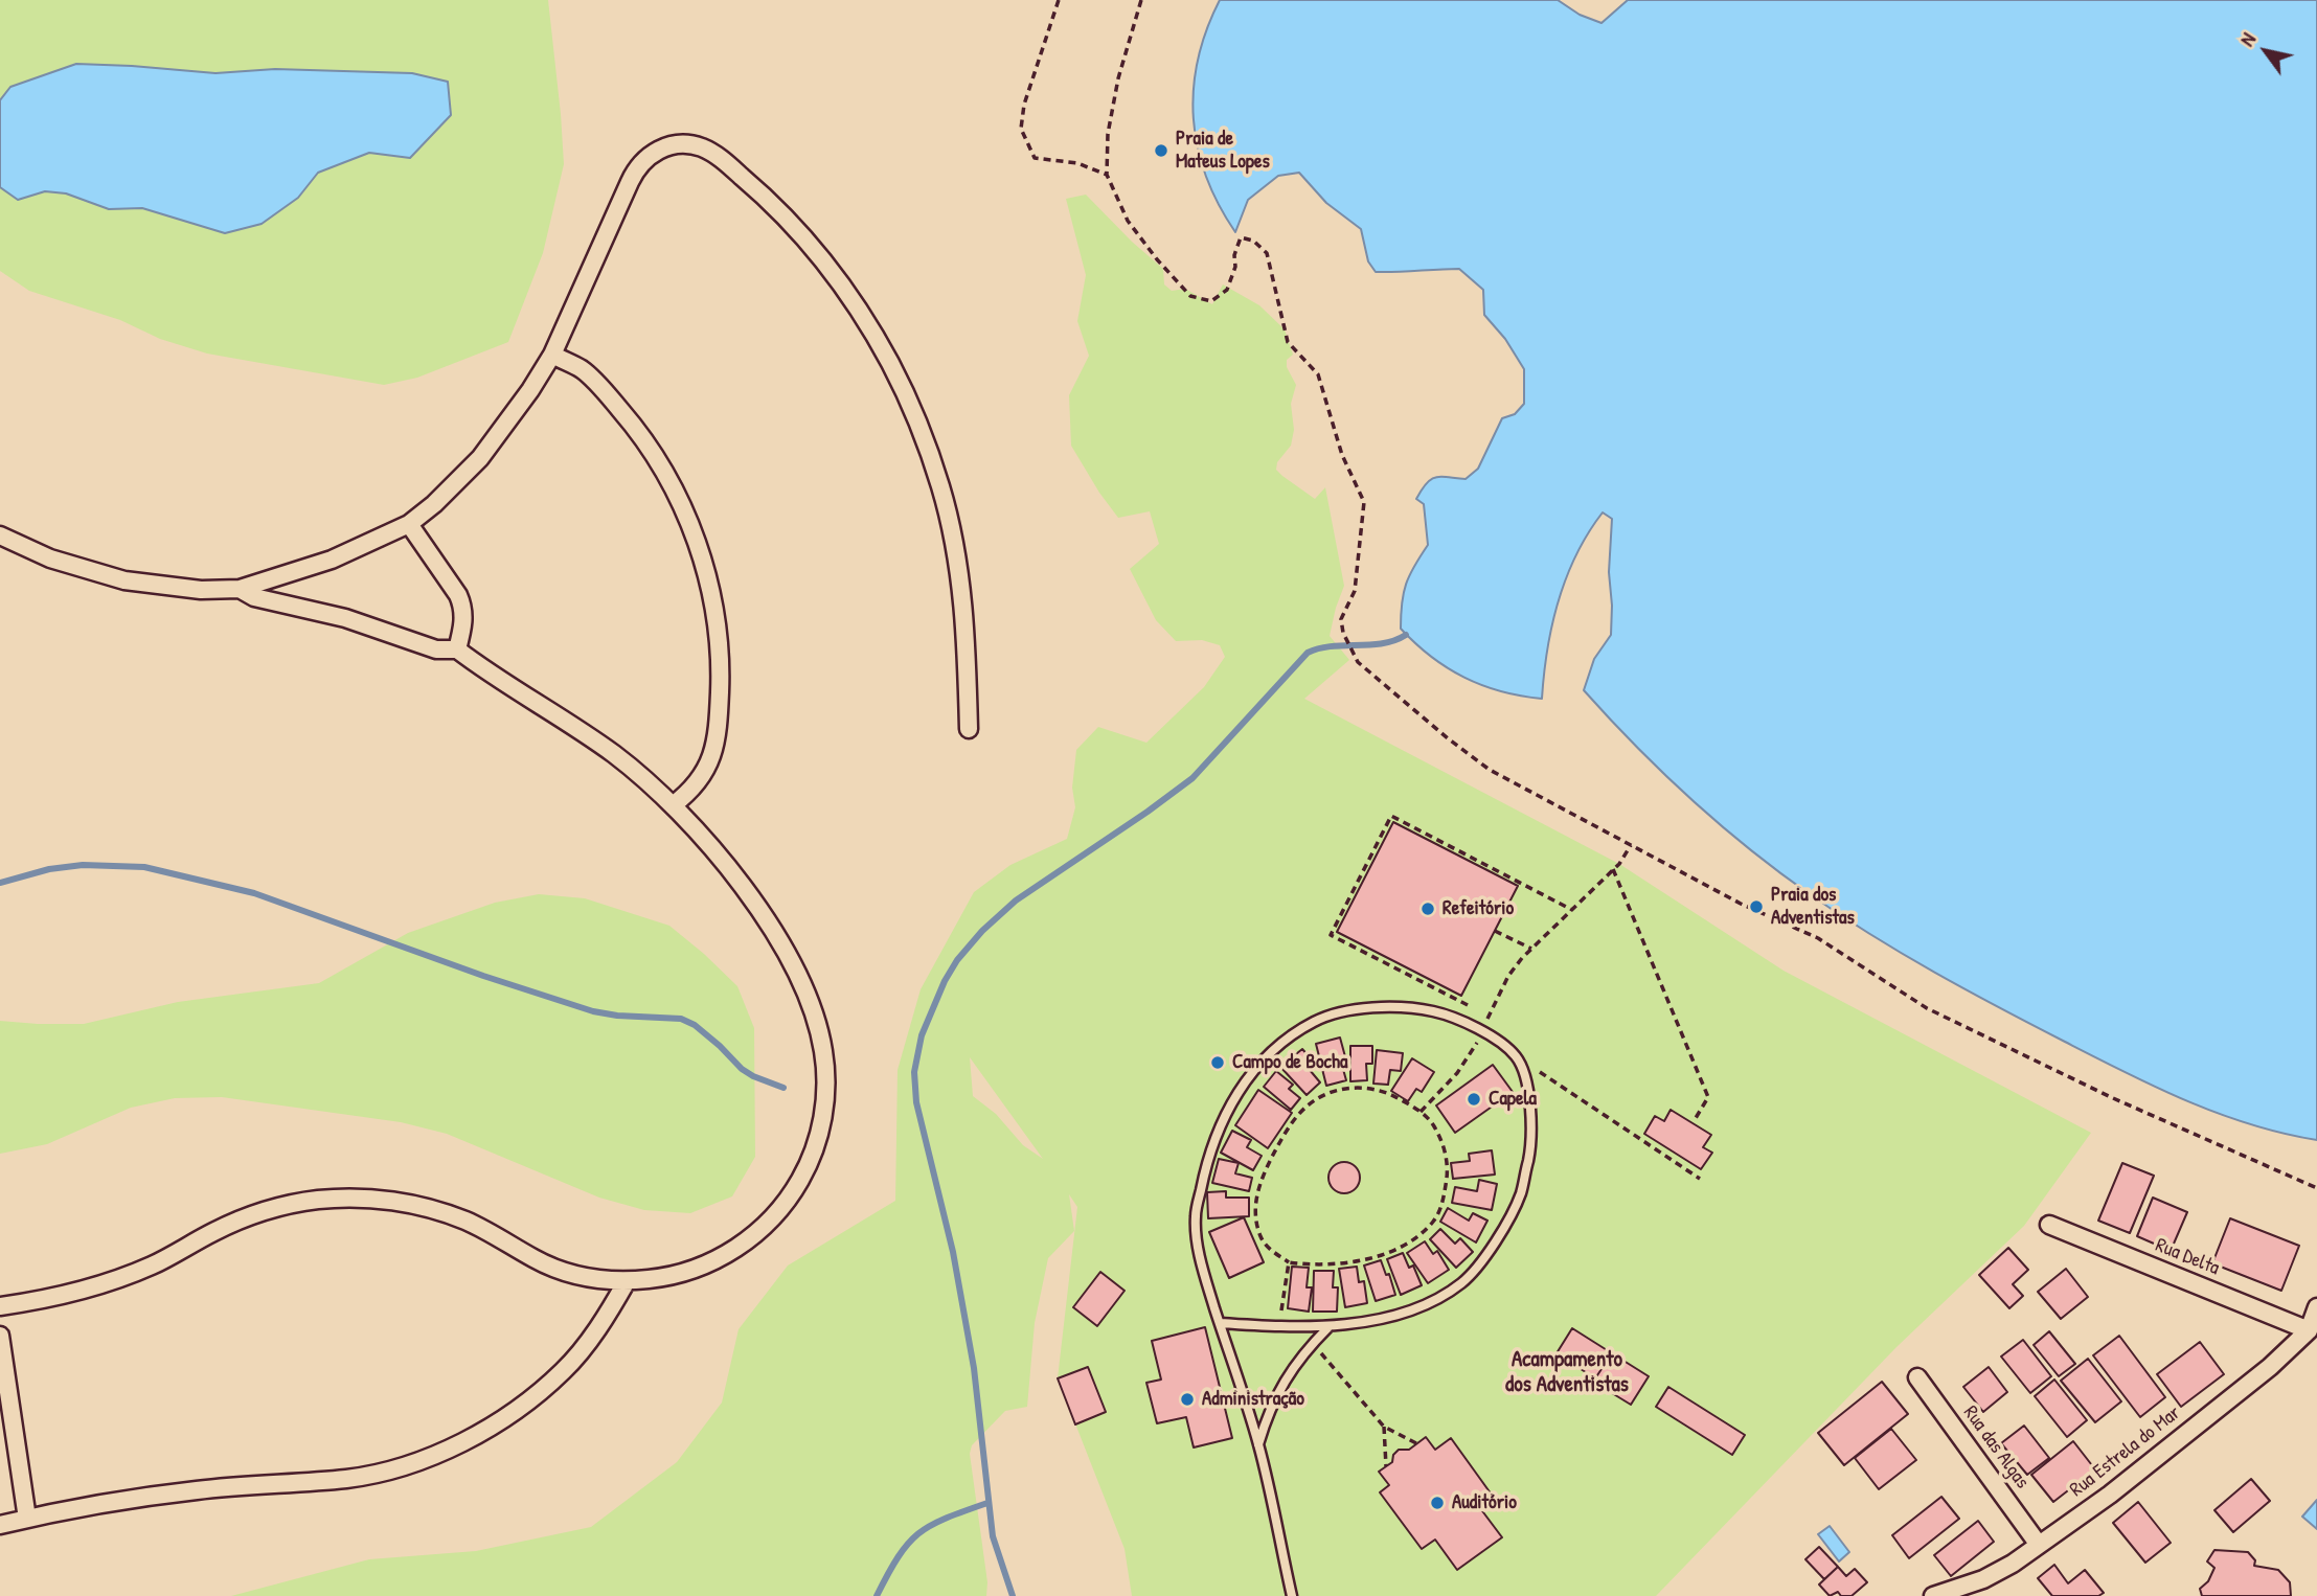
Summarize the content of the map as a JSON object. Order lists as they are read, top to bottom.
{
  "streets": {
    "street": ["Rua Delta", "Rua das Algas", "Rua Estrela do Mar"]
  },
  "crossings": [
    ["Rua Delta", "Rua Estrela do Mar"],
    ["Rua das Algas", "Rua Estrela do Mar"]
  ],
  "districts": ["Acampamento dos Adventistas"],
  "places": [
    "Praia de Mateus Lopes",
    "Praia dos Adventistas",
    "Refeitório",
    "Campo de Bocha",
    "Capela",
    "Administração",
    "Auditório"
  ],
  "north": "top left"
}
